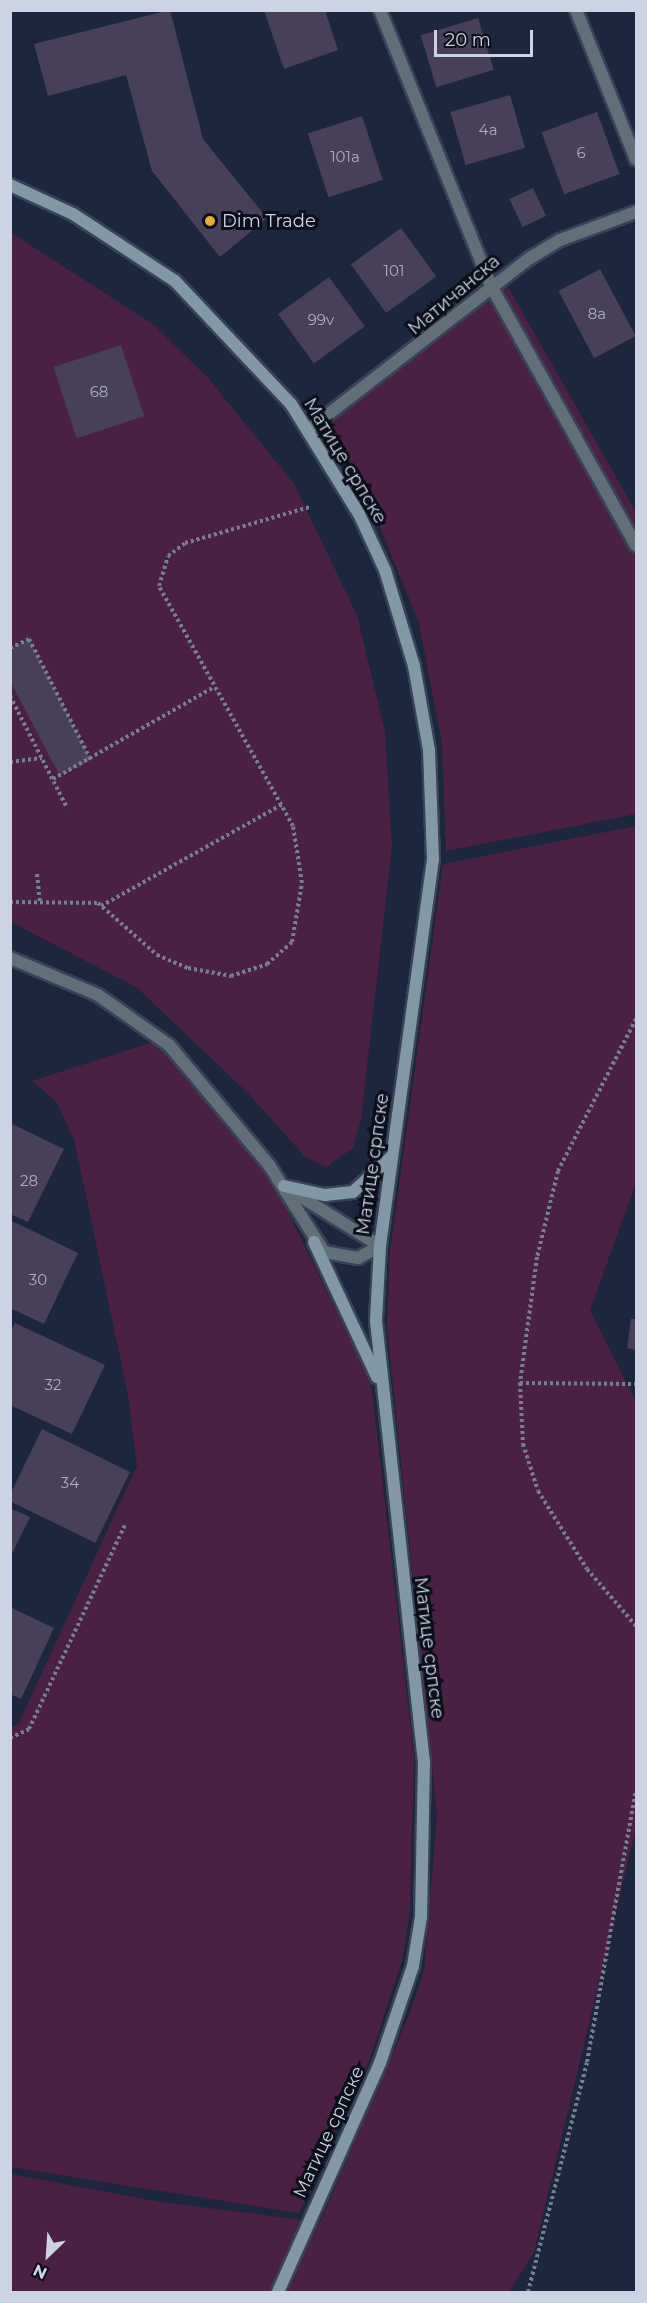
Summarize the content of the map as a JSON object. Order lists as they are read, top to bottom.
{
  "streets": {
    "main road": ["Матице српске"],
    "street": ["Матичанска"]
  },
  "crossings": [
    ["Матичанска", "Матице српске"]
  ],
  "places": ["Dim Trade"],
  "house_numbers": [
    "4a",
    "6",
    "101a",
    "101",
    "8a",
    "99v",
    "68",
    "28",
    "30",
    "32",
    "34"
  ],
  "scale_bar": "20 m",
  "north": "bottom left"
}
